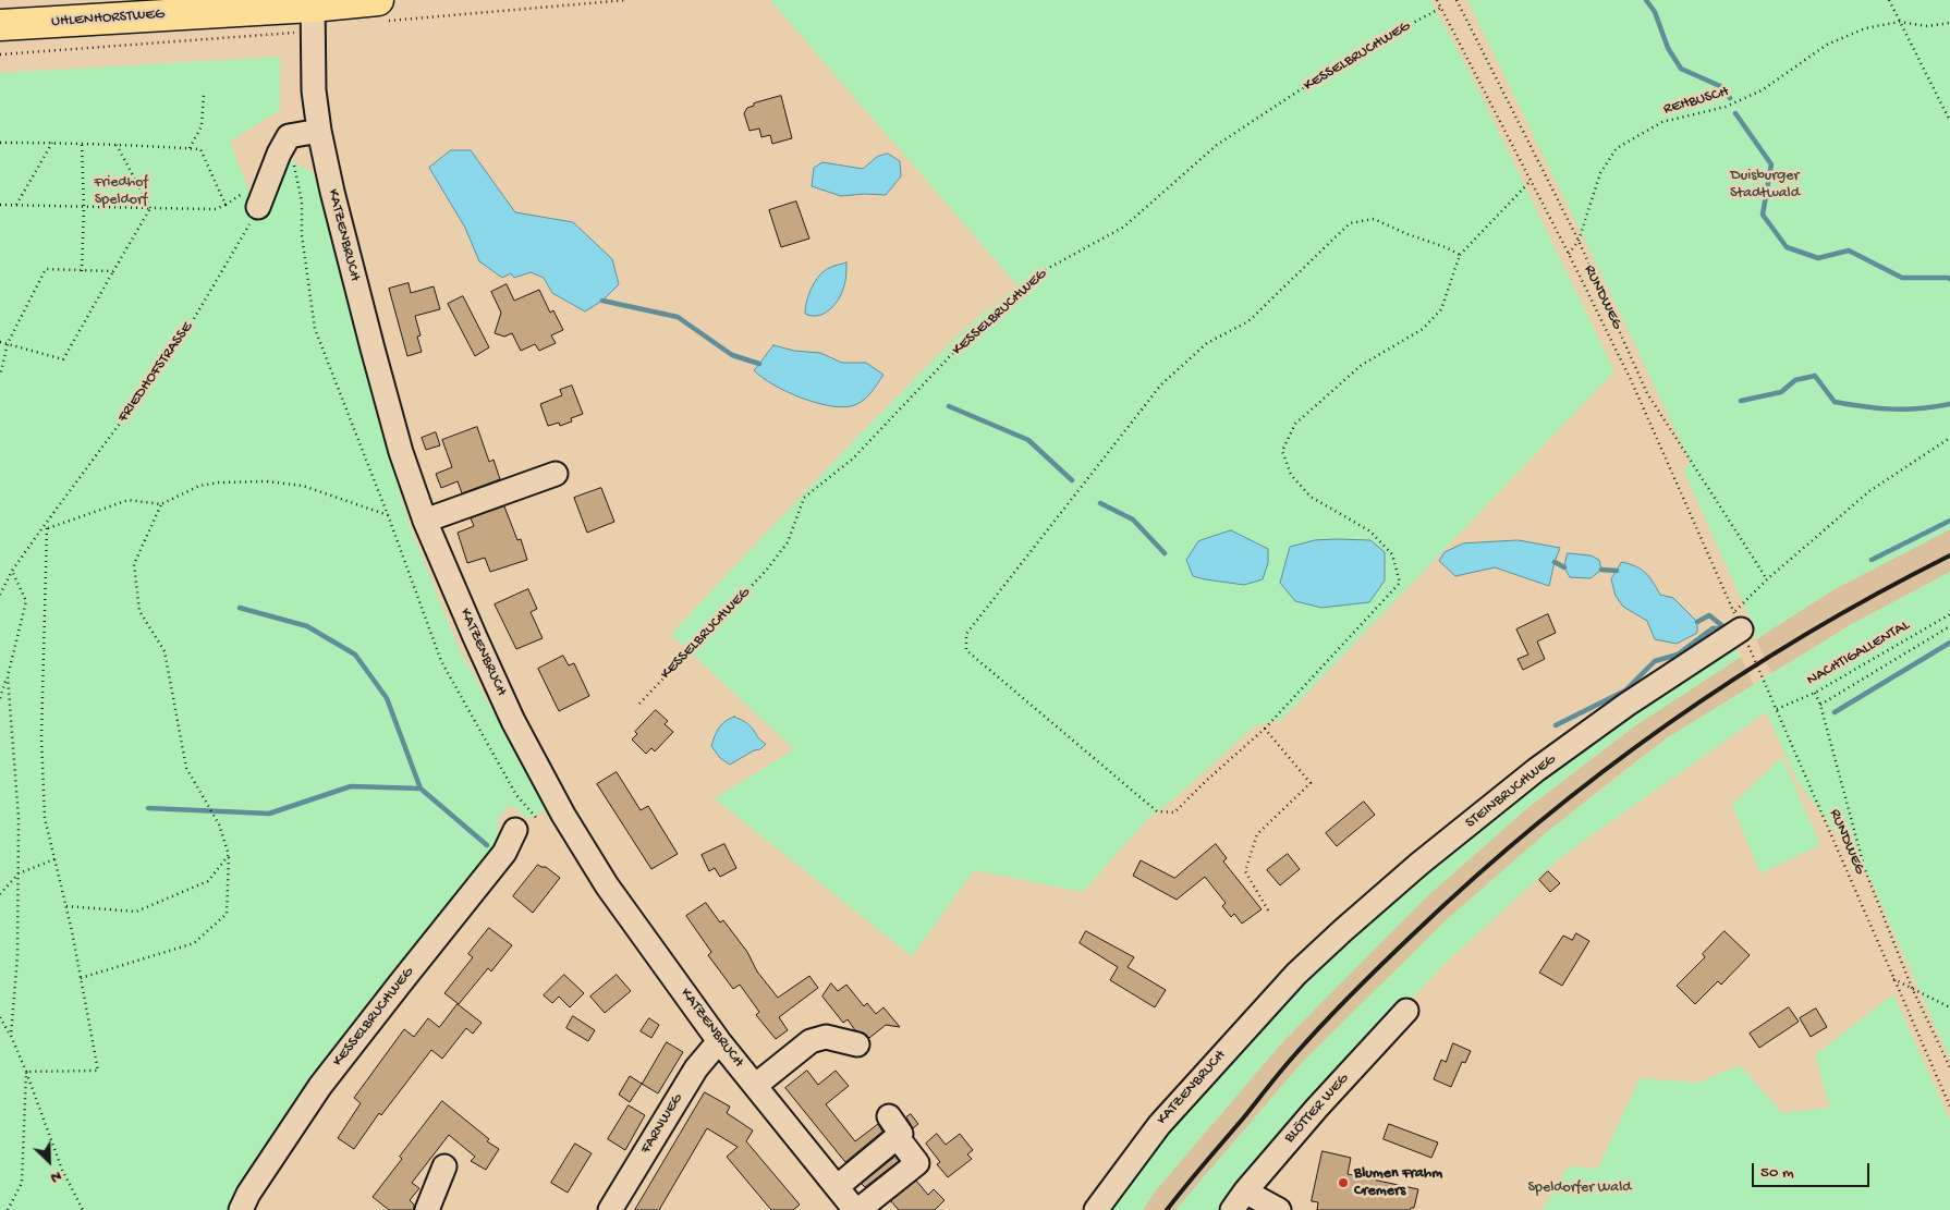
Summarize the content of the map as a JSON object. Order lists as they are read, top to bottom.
{
  "streets": {
    "main road": ["UHLENHORSTWEG"],
    "street": [
      "KESSELBRUCHWEG",
      "KATZENBRUCH",
      "STEINBRUCHWEG",
      "BLÖTTER WEG",
      "FARNWEG"
    ],
    "path": [
      "REHBUSCH",
      "RUNDWEG",
      "FRIEDHOFSTRASSE",
      "NACHTIGALLENTAL"
    ]
  },
  "crossings": [
    ["UHLENHORSTWEG", "KATZENBRUCH"],
    ["KESSELBRUCHWEG", "RUNDWEG"],
    ["REHBUSCH", "RUNDWEG"],
    ["KATZENBRUCH", "STEINBRUCHWEG"],
    ["KATZENBRUCH", "FARNWEG"],
    ["RUNDWEG", "NACHTIGALLENTAL"],
    ["RUNDWEG", "STEINBRUCHWEG"]
  ],
  "parks": ["Duisburger Stadtwald", "Friedhof Speldorf", "Speldorfer Wald"],
  "places": ["Blumen Frahm Cremers"],
  "scale_bar": "50 m",
  "north": "bottom right"
}
